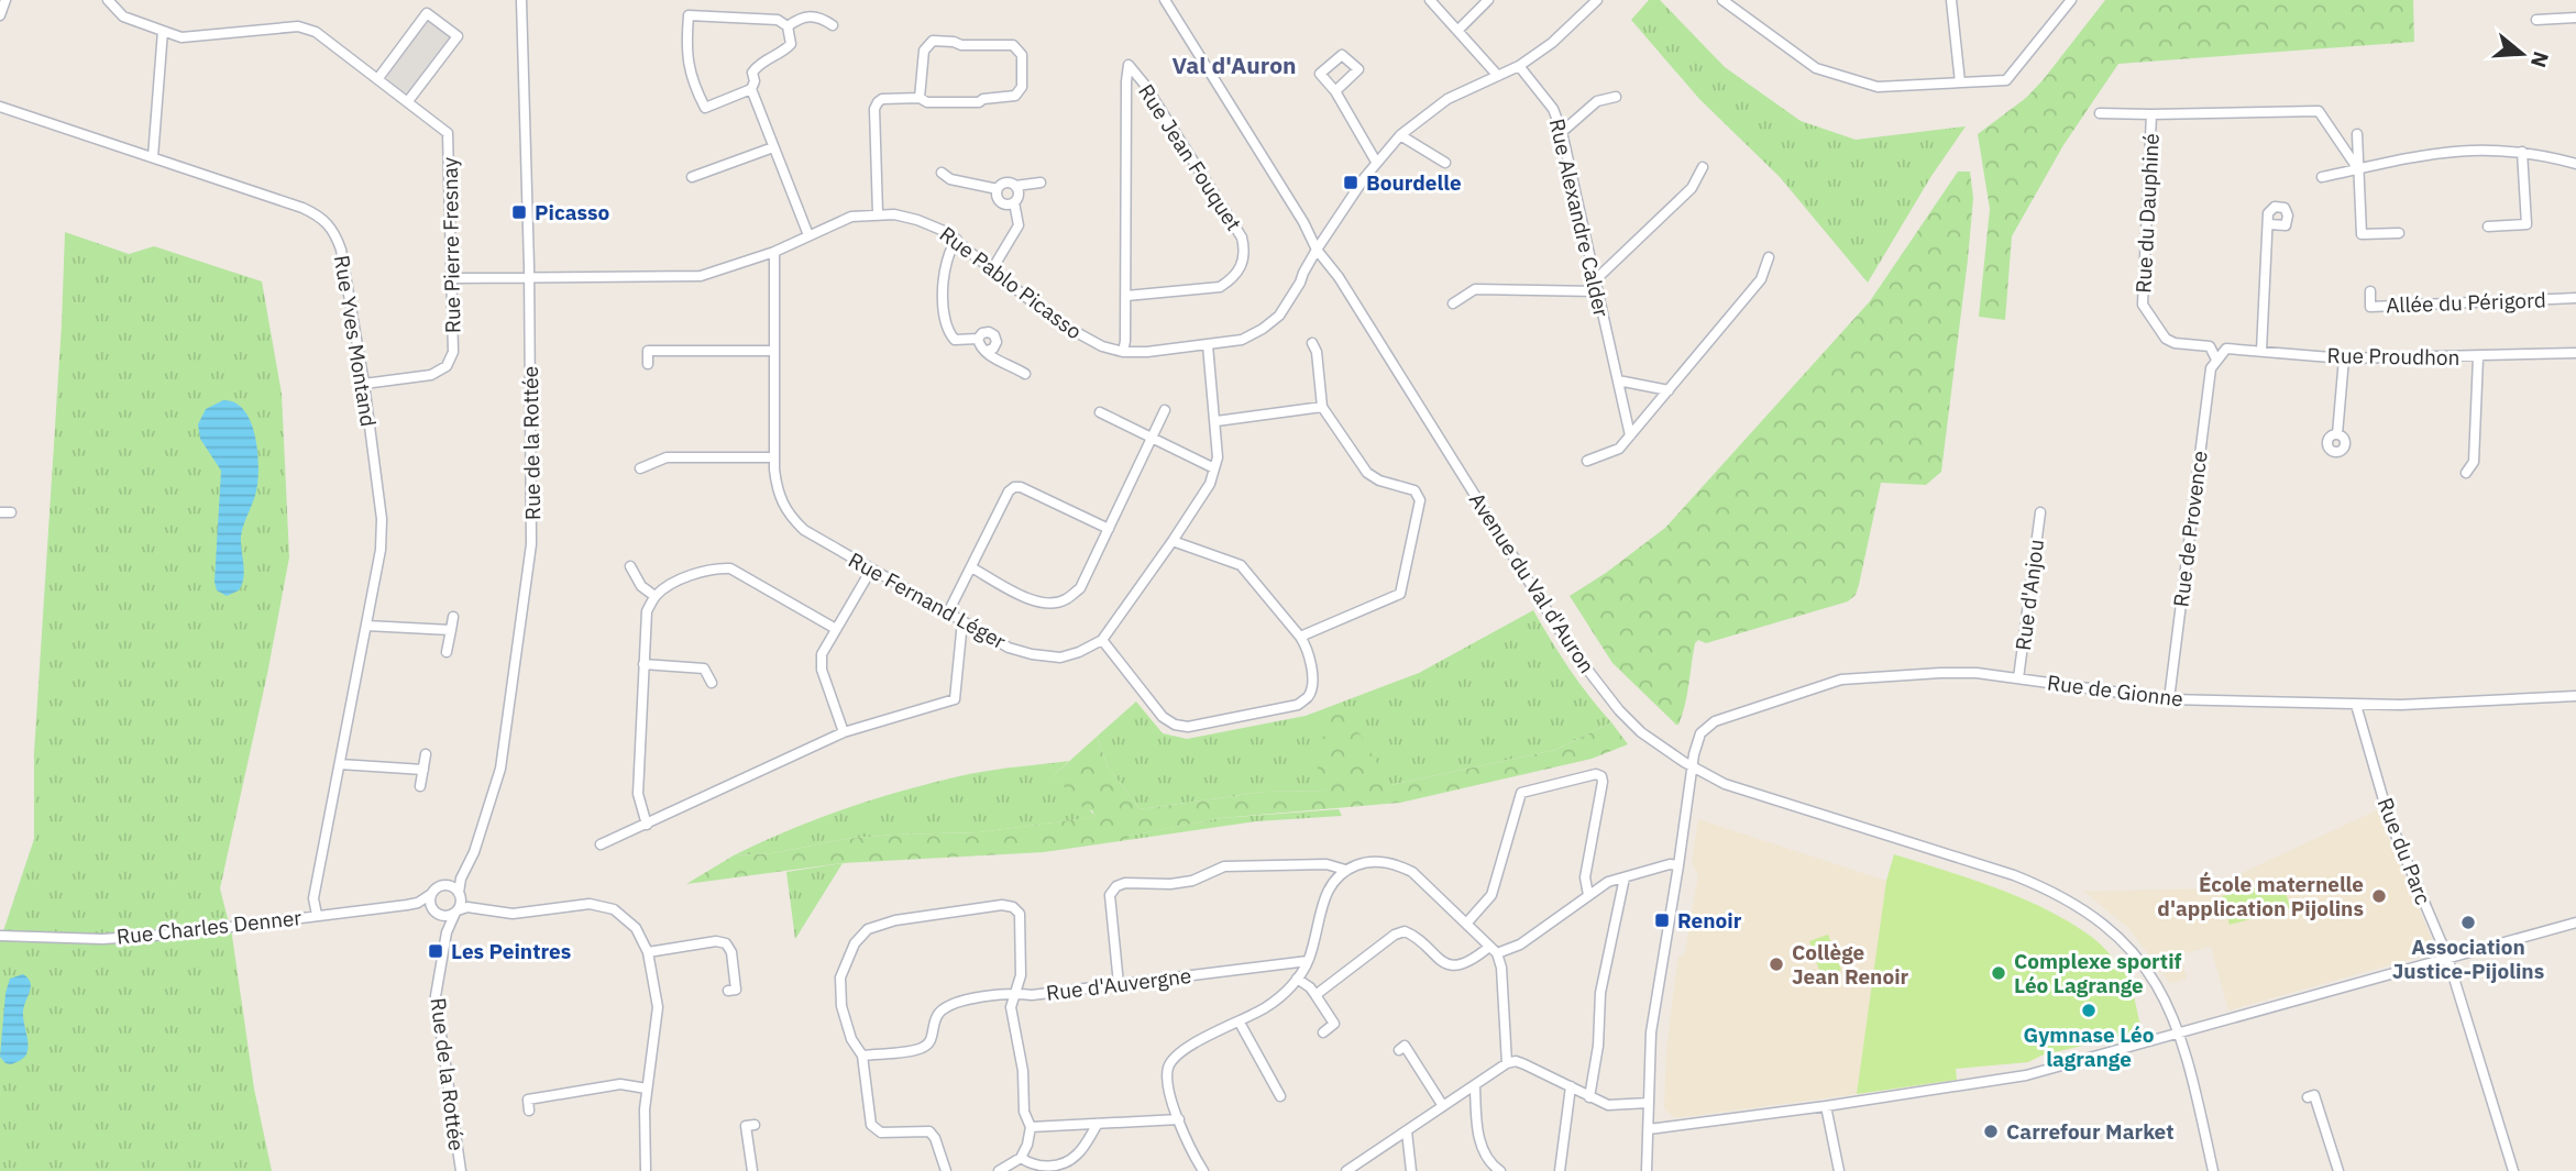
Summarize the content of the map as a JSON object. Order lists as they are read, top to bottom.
{
  "streets": {
    "street": [
      "Rue Jean Fouquet",
      "Rue du Dauphiné",
      "Rue Alexandre Calder",
      "Rue Pierre Fresnay",
      "Rue Pablo Picasso",
      "Allée du Périgord",
      "Rue Yves Montand",
      "Rue Proudhon",
      "Rue de la Rottée",
      "Rue de Provence",
      "Avenue du Val d'Auron",
      "Rue d'Anjou",
      "Rue Fernand Léger",
      "Rue de Gionne",
      "Rue du Parc",
      "Rue Charles Denner",
      "Rue d'Auvergne"
    ]
  },
  "crossings": [
    ["Rue Jean Fouquet", "Rue Pablo Picasso"],
    ["Rue du Dauphiné", "Rue Proudhon"],
    ["Rue du Dauphiné", "Rue de Provence"],
    ["Rue Alexandre Calder", "Rue Pablo Picasso"],
    ["Rue Pierre Fresnay", "Rue Pablo Picasso"],
    ["Rue Pierre Fresnay", "Rue Yves Montand"],
    ["Rue Pablo Picasso", "Rue de la Rottée"],
    ["Rue Pablo Picasso", "Avenue du Val d'Auron"],
    ["Rue Pablo Picasso", "Rue Fernand Léger"],
    ["Rue Yves Montand", "Rue Charles Denner"],
    ["Rue Proudhon", "Rue de Provence"],
    ["Rue de la Rottée", "Rue Charles Denner"],
    ["Rue de Provence", "Rue de Gionne"],
    ["Avenue du Val d'Auron", "Rue de Gionne"],
    ["Rue d'Anjou", "Rue de Gionne"],
    ["Rue de Gionne", "Rue du Parc"]
  ],
  "districts": ["Val d'Auron"],
  "places": {
    "transit": [
      "Bourdelle",
      "Picasso",
      "Renoir",
      "Les Peintres"
    ],
    "other": [
      "École maternelle d'application Pijolins",
      "Association Justice-Pijolins",
      "Collège Jean Renoir",
      "Complexe sportif Léo Lagrange",
      "Gymnase Léo lagrange",
      "Carrefour Market"
    ]
  },
  "north": "right"
}
